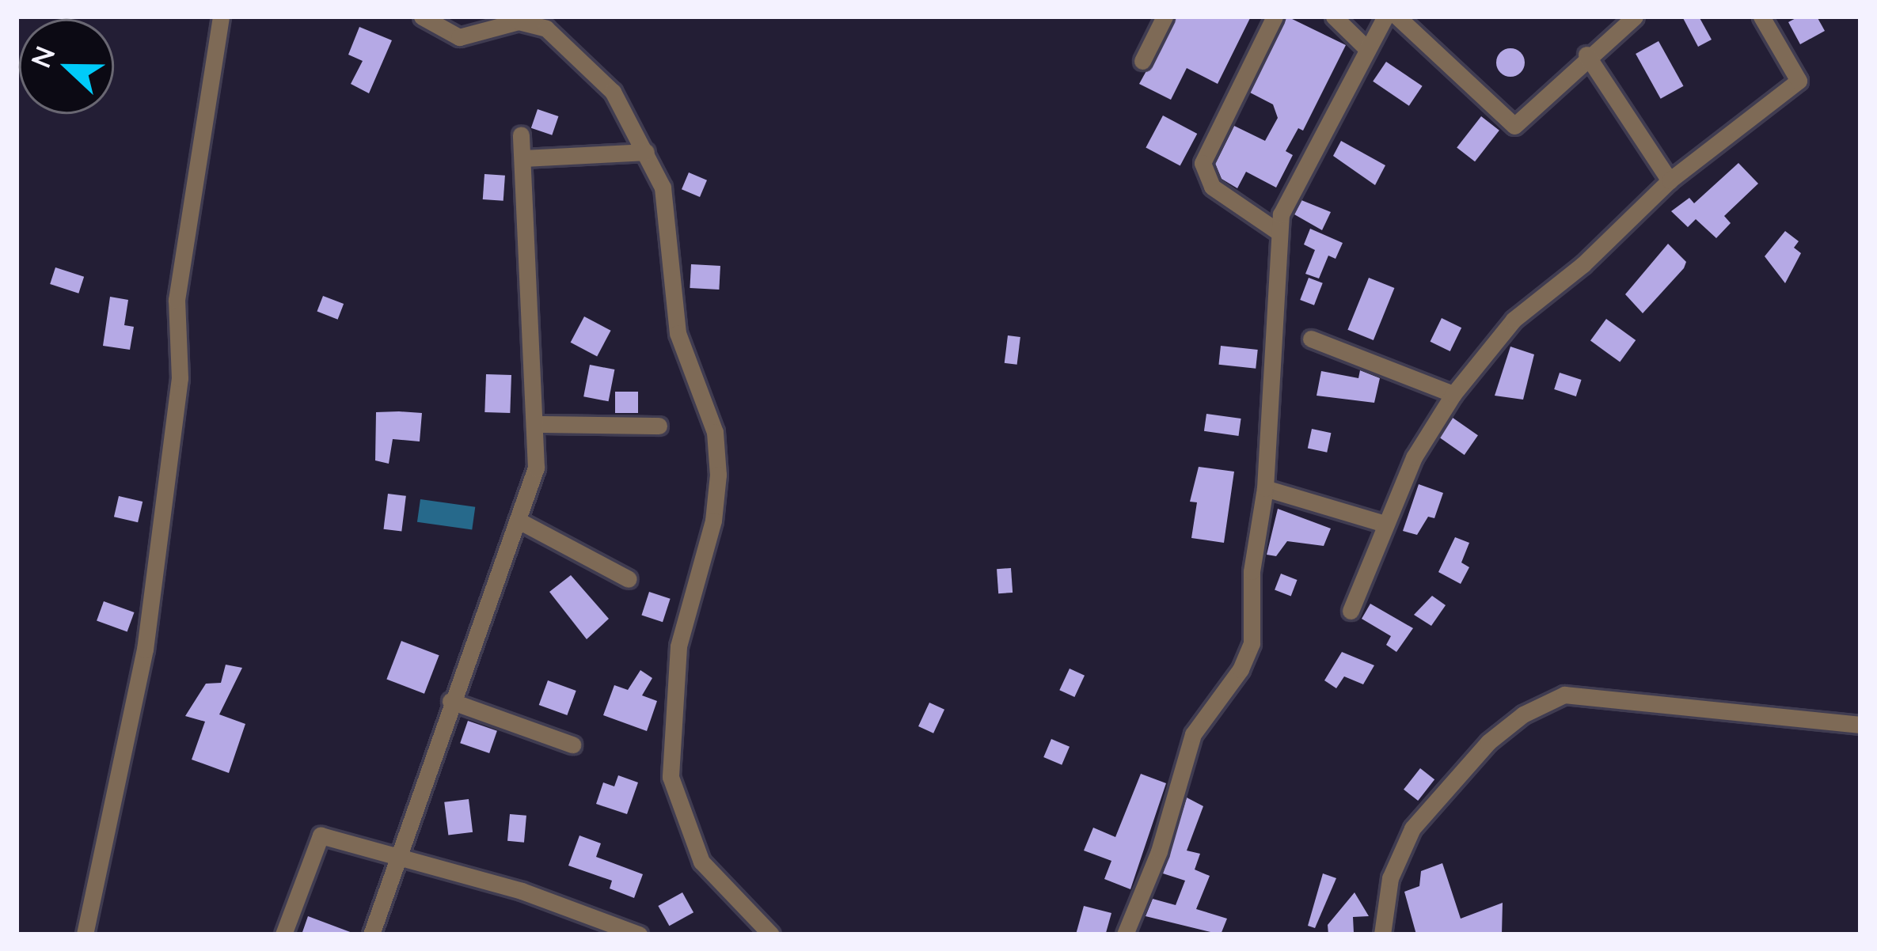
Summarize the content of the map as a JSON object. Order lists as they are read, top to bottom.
{
  "north": "left"
}
